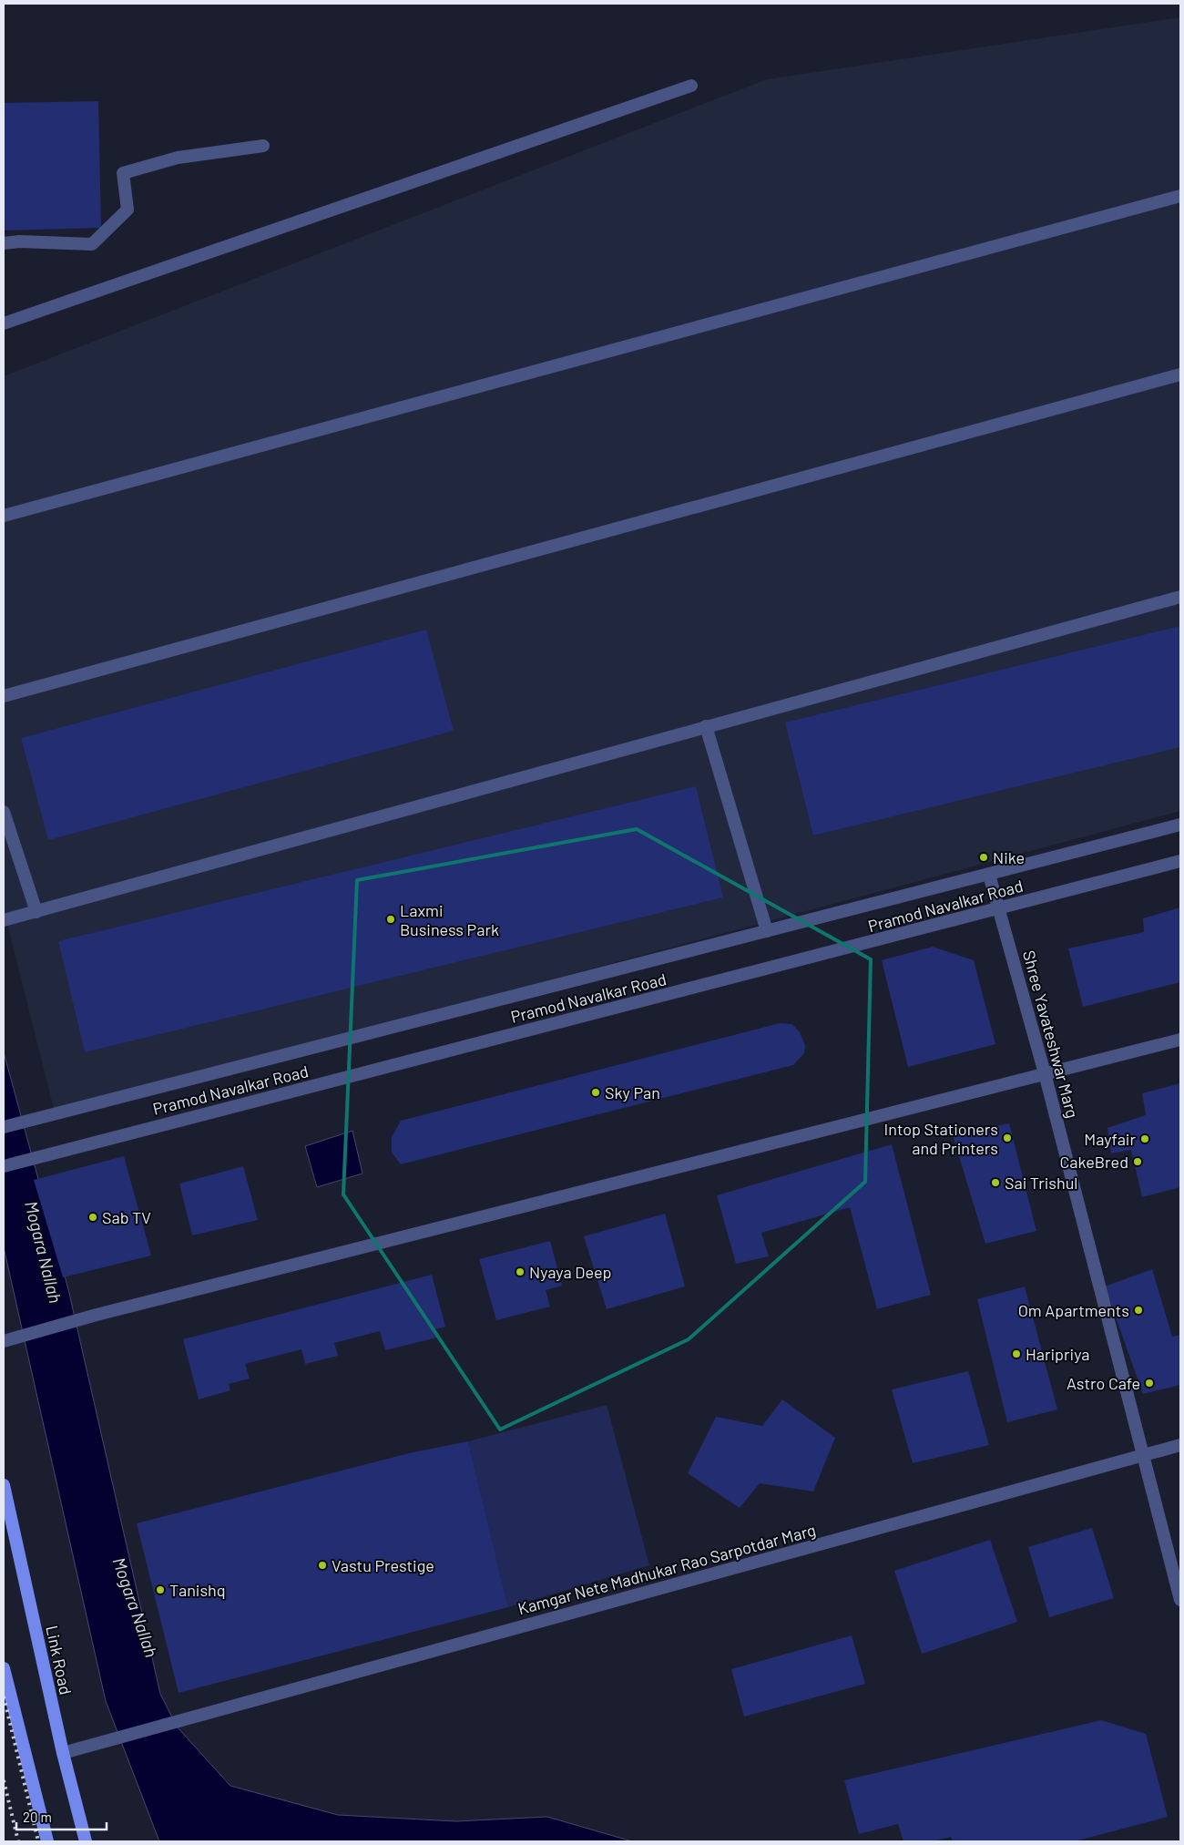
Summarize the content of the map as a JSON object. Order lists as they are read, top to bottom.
{
  "streets": {
    "main road": ["Link Road"],
    "street": ["Pramod Navalkar Road", "Shree Yavateshwar Marg", "Kamgar Nete Madhukar Rao Sarpotdar Marg"]
  },
  "crossings": [
    ["Pramod Navalkar Road", "Shree Yavateshwar Marg"],
    ["Shree Yavateshwar Marg", "Kamgar Nete Madhukar Rao Sarpotdar Marg"],
    ["Kamgar Nete Madhukar Rao Sarpotdar Marg", "Link Road"]
  ],
  "water": ["Mogara Nallah"],
  "places": [
    "Nike",
    "Laxmi Business Park",
    "Sky Pan",
    "Intop Stationers and Printers",
    "Mayfair",
    "CakeBred",
    "Sai Trishul",
    "Sab TV",
    "Nyaya Deep",
    "Om Apartments",
    "Haripriya",
    "Astro Cafe",
    "Vastu Prestige",
    "Tanishq"
  ],
  "scale_bar": "20 m"
}
